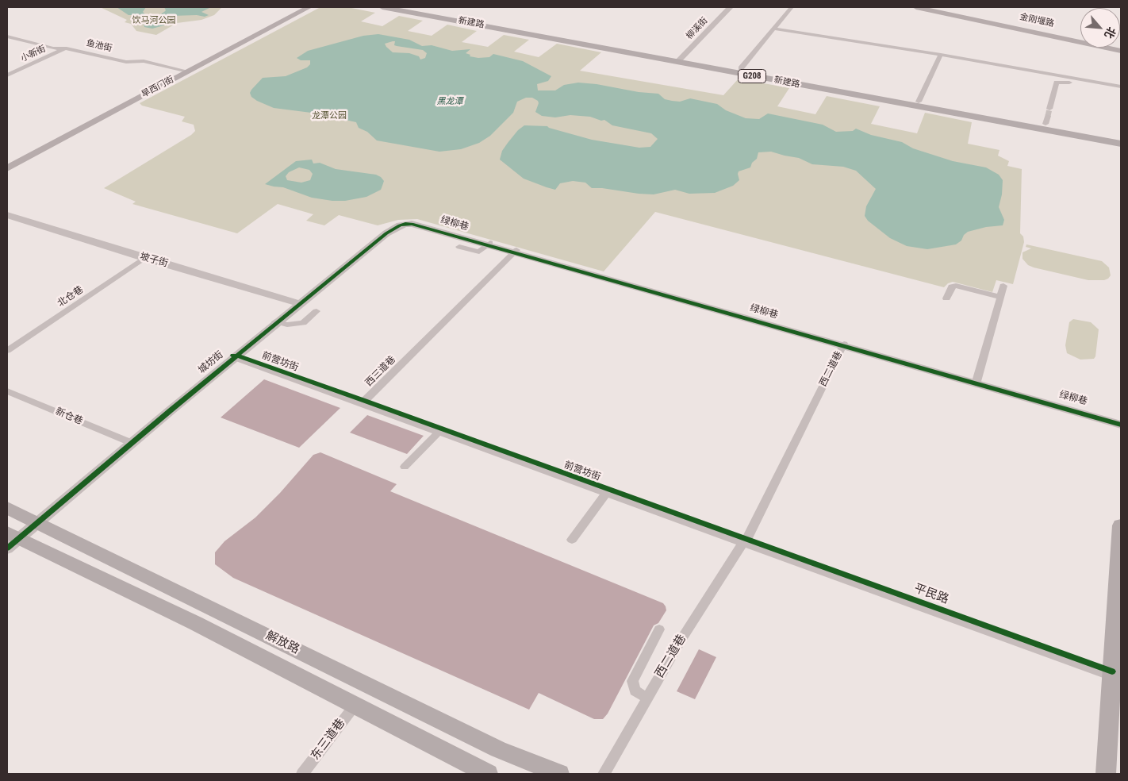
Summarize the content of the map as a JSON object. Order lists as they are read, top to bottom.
{
  "streets": {
    "main road": [
      "新建路",
      "G208",
      "旱西门街",
      "解放路"
    ],
    "street": [
      "柳溪街",
      "鱼池街",
      "小新街",
      "绿柳巷",
      "坡子街",
      "北仓巷",
      "前营坊街",
      "城坊街",
      "西二道巷",
      "西三道巷",
      "新仓巷",
      "平民路",
      "东三道巷"
    ]
  },
  "crossings": [
    ["新建路", "柳溪街"],
    ["鱼池街", "小新街"],
    ["鱼池街", "旱西门街"],
    ["绿柳巷", "城坊街"],
    ["绿柳巷", "西二道巷"],
    ["绿柳巷", "西三道巷"],
    ["坡子街", "北仓巷"],
    ["坡子街", "城坊街"],
    ["前营坊街", "城坊街"],
    ["前营坊街", "西二道巷"],
    ["前营坊街", "西三道巷"],
    ["前营坊街", "平民路"],
    ["城坊街", "新仓巷"],
    ["城坊街", "解放路"],
    ["西二道巷", "平民路"],
    ["解放路", "东三道巷"]
  ],
  "water": ["黑龙潭"],
  "parks": ["饮马河公园", "龙潭公园"],
  "north": "bottom right"
}
